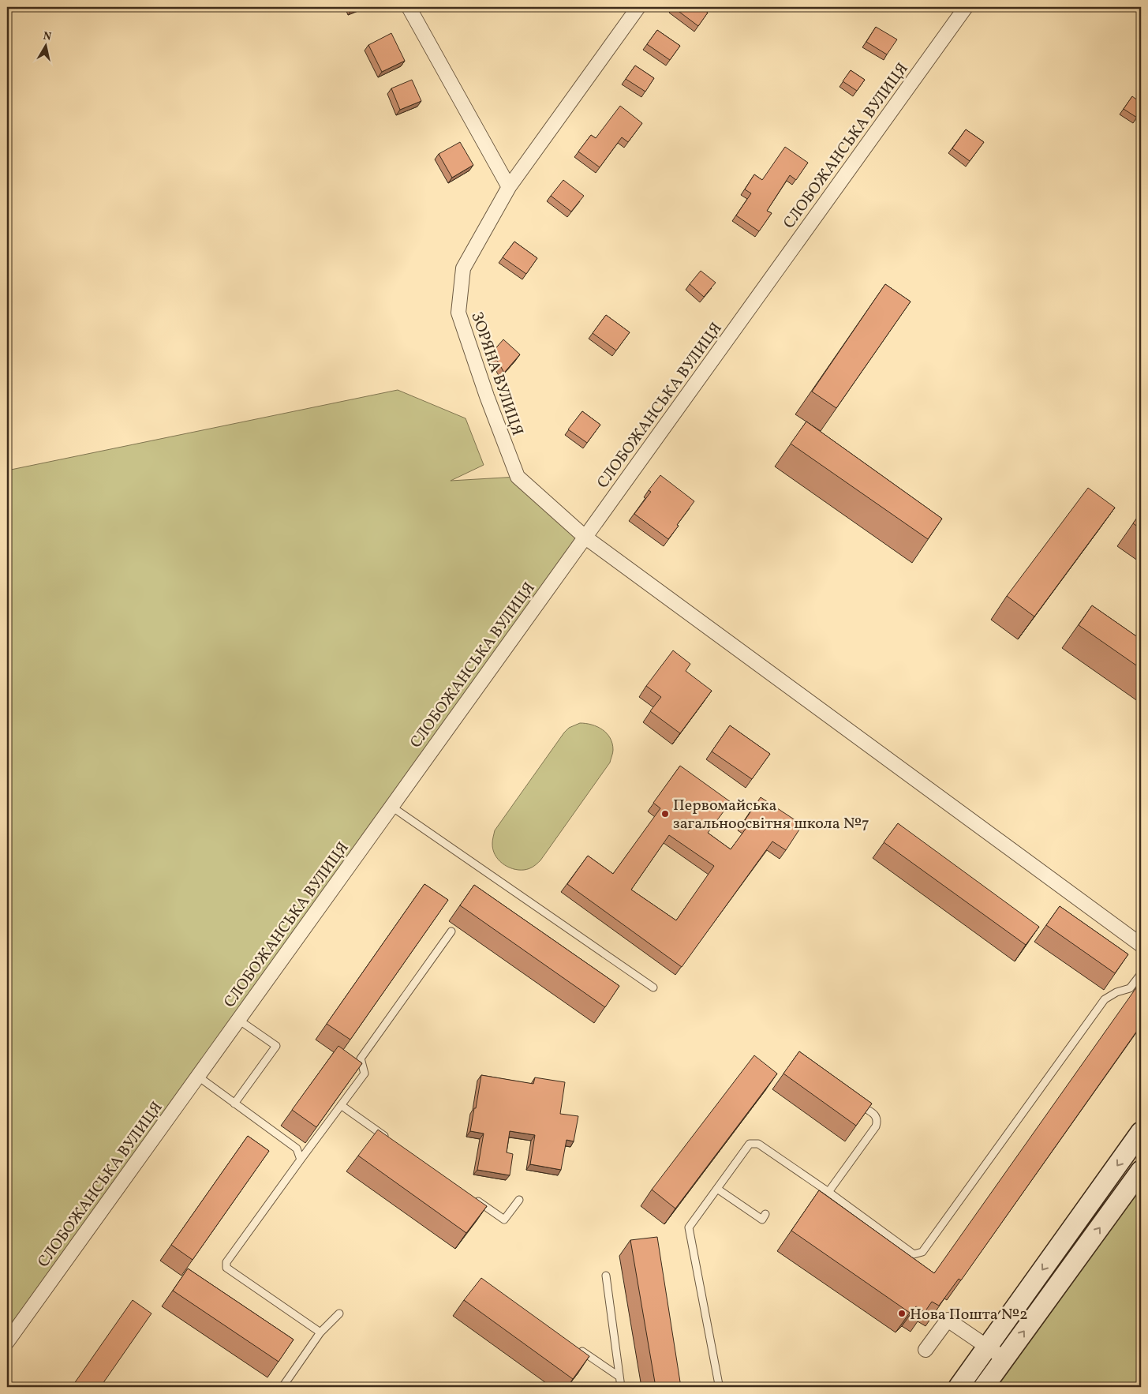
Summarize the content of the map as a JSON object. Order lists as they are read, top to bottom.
{
  "streets": {
    "street": ["СЛОБОЖАНСЬКА ВУЛИЦЯ", "ЗОРЯНА ВУЛИЦЯ"]
  },
  "crossings": [
    ["СЛОБОЖАНСЬКА ВУЛИЦЯ", "ЗОРЯНА ВУЛИЦЯ"]
  ],
  "places": ["Первомайська загальноосвітня школа №7", "Нова Пошта №2"],
  "north": "top"
}
